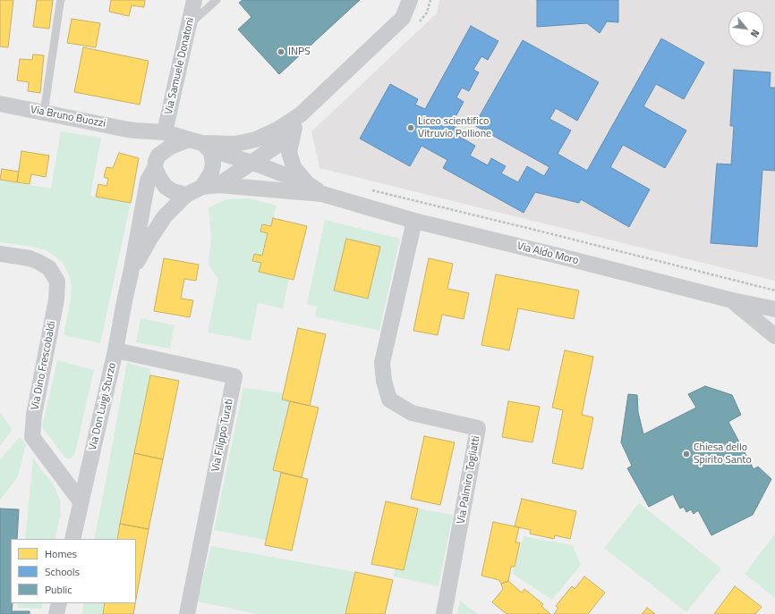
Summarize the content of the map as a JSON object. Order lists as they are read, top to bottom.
{
  "streets": {
    "street": [
      "Via Samuele Donatoni",
      "Via Bruno Buozzi",
      "Via Aldo Moro",
      "Via Dino Frescobaldi",
      "Via Don Luigi Sturzo",
      "Via Filippo Turati",
      "Via Palmiro Togliatti"
    ]
  },
  "crossings": [
    ["Via Samuele Donatoni", "Via Bruno Buozzi"],
    ["Via Bruno Buozzi", "Via Don Luigi Sturzo"],
    ["Via Aldo Moro", "Via Palmiro Togliatti"],
    ["Via Dino Frescobaldi", "Via Don Luigi Sturzo"],
    ["Via Don Luigi Sturzo", "Via Filippo Turati"]
  ],
  "places": ["INPS", "Liceo scientifico Vitruvio Pollione", "Chiesa dello Spirito Santo"],
  "legend": ["Homes", "Schools", "Public"],
  "north": "bottom right"
}
